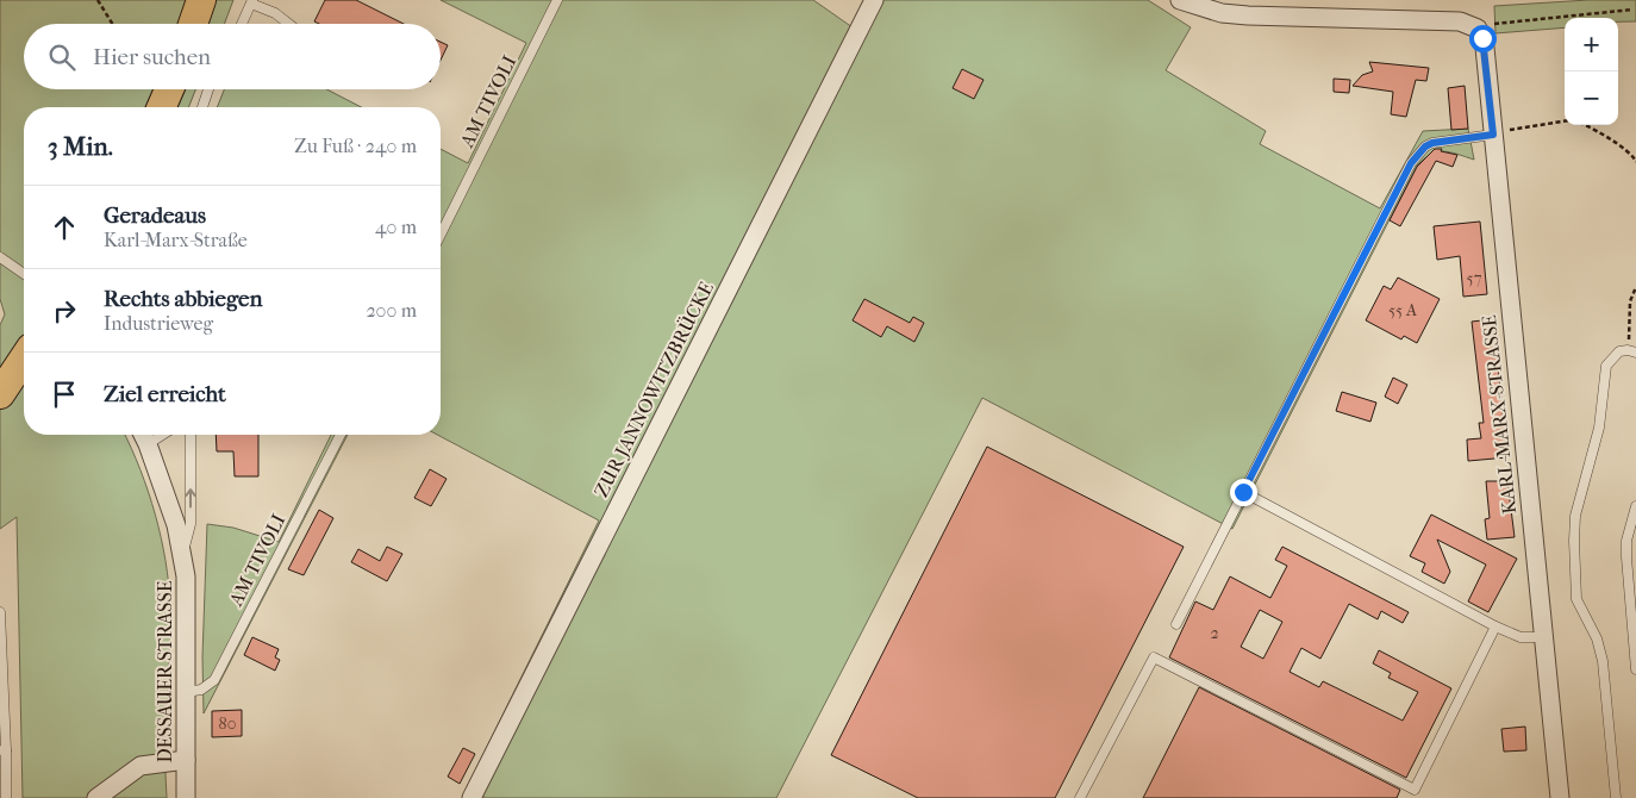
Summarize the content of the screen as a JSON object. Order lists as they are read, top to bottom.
{
  "streets": {
    "street": ["ZUR JANNOWITZBRÜCKE", "KARL-MARX-STRASSE", "DESSAUER STRASSE"],
    "lane": ["AM TIVOLI"]
  },
  "crossings": [
    ["AM TIVOLI", "DESSAUER STRASSE"]
  ],
  "house_numbers": [
    "57",
    "55 A",
    "2",
    "80"
  ],
  "page": {
    "map_buttons": ["+", "−"],
    "search": "Hier suchen",
    "heading": ["3 Min.", "Zu Fuß · 240 m"],
    "list": [
      ["Geradeaus", "Karl-Marx-Straße", "40 m"],
      ["Rechts abbiegen", "Industrieweg", "200 m"],
      "Ziel erreicht"
    ]
  }
}
